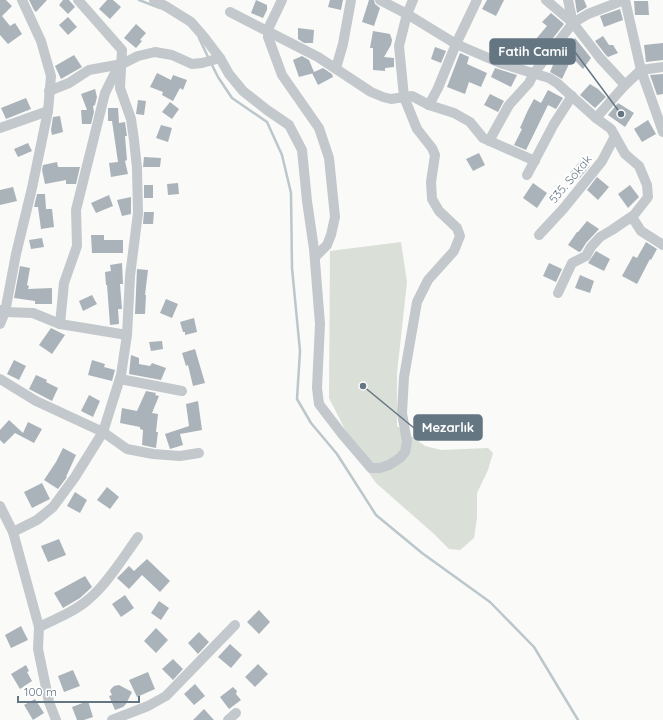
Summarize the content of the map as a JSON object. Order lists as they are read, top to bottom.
{
  "streets": {
    "street": ["535. Sokak"]
  },
  "places": ["Fatih Camii", "Mezarlık"],
  "scale_bar": "100 m"
}
